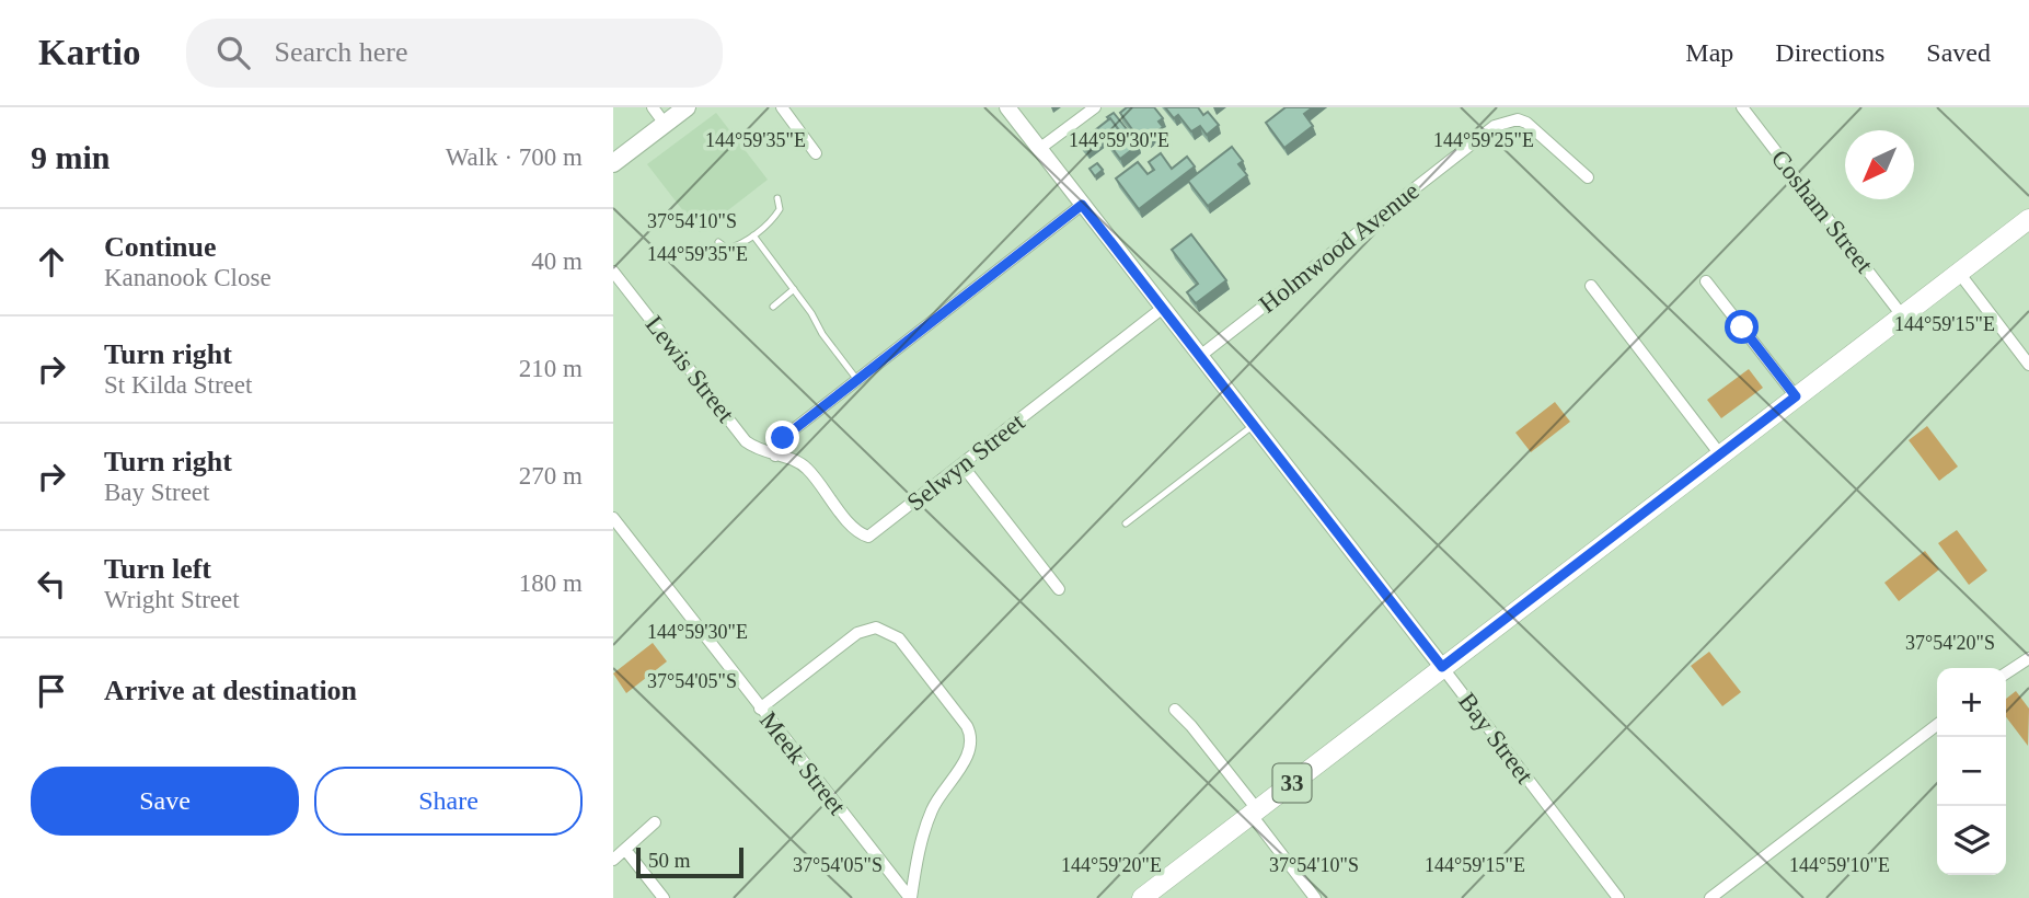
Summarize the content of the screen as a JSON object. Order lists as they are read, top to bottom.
{
  "streets": {
    "main road": ["33"],
    "street": [
      "Cosham Street",
      "Holmwood Avenue",
      "Lewis Street",
      "Selwyn Street",
      "Bay Street",
      "Meek Street"
    ]
  },
  "crossings": [
    ["Cosham Street", "33"],
    ["Holmwood Avenue", "Bay Street"],
    ["Lewis Street", "Selwyn Street"],
    ["Selwyn Street", "Bay Street"],
    ["Bay Street", "33"]
  ],
  "scale_bar": "50 m",
  "north": "bottom left",
  "page": {
    "header": "Kartio",
    "search": "Search here",
    "nav": ["Map", "Directions", "Saved"],
    "heading": ["9 min", "Walk · 700 m"],
    "list": [
      ["Continue", "Kananook Close", "40 m"],
      ["Turn right", "St Kilda Street", "210 m"],
      ["Turn right", "Bay Street", "270 m"],
      ["Turn left", "Wright Street", "180 m"],
      "Arrive at destination"
    ],
    "map_buttons": ["+", "−"],
    "buttons": ["Save", "Share"],
    "scale": "50 m"
  },
  "coordinates": [
    "144°59'35\"E",
    "144°59'30\"E",
    "144°59'25\"E",
    "37°54'10\"S",
    "144°59'15\"E",
    "37°54'20\"S",
    "37°54'05\"S",
    "144°59'20\"E",
    "144°59'10\"E"
  ]
}
